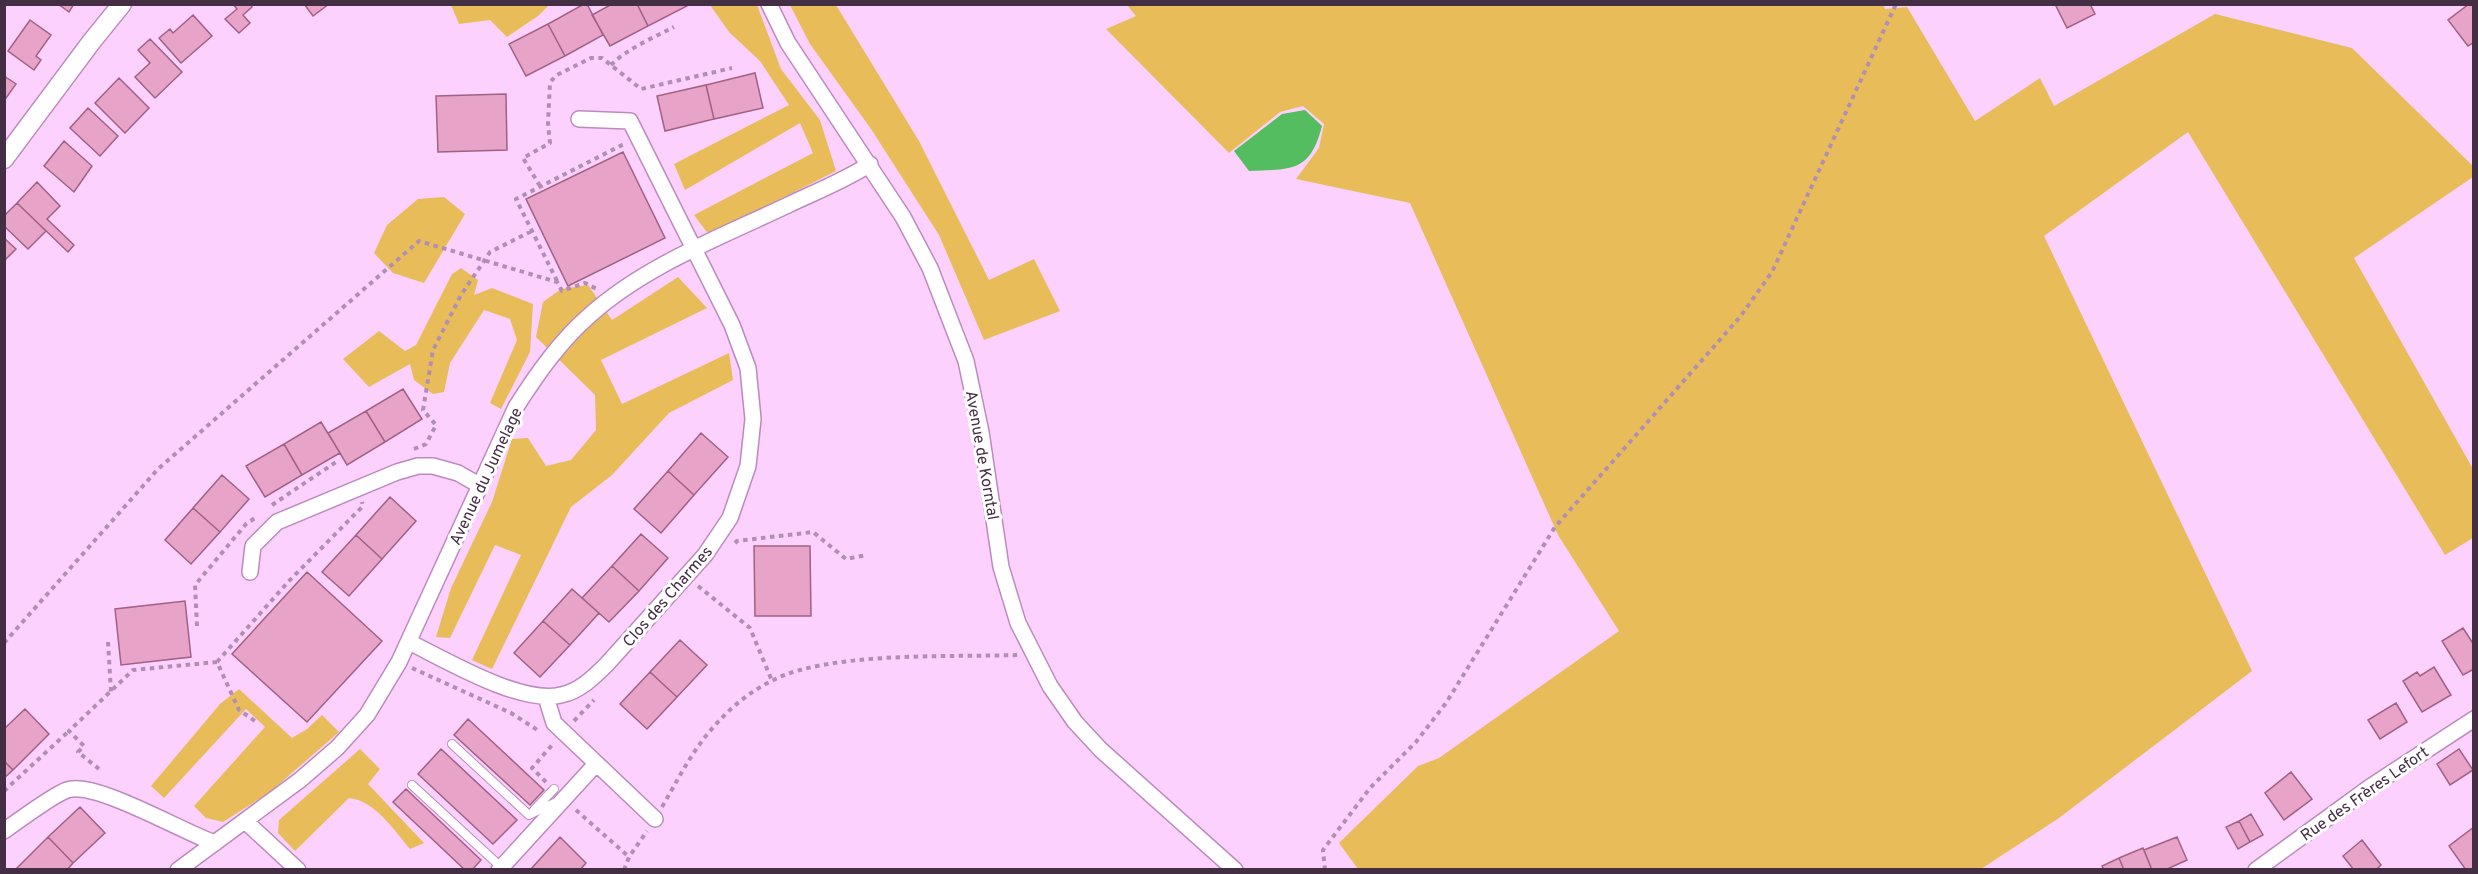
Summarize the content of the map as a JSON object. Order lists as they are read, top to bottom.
{
  "streets": {
    "street": [
      "Avenue de Korntal",
      "Avenue du Jumelage",
      "Clos des Charmes",
      "Rue des Frères Lefort"
    ]
  },
  "crossings": [
    ["Avenue de Korntal", "Avenue du Jumelage"],
    ["Avenue du Jumelage", "Clos des Charmes"]
  ]
}
